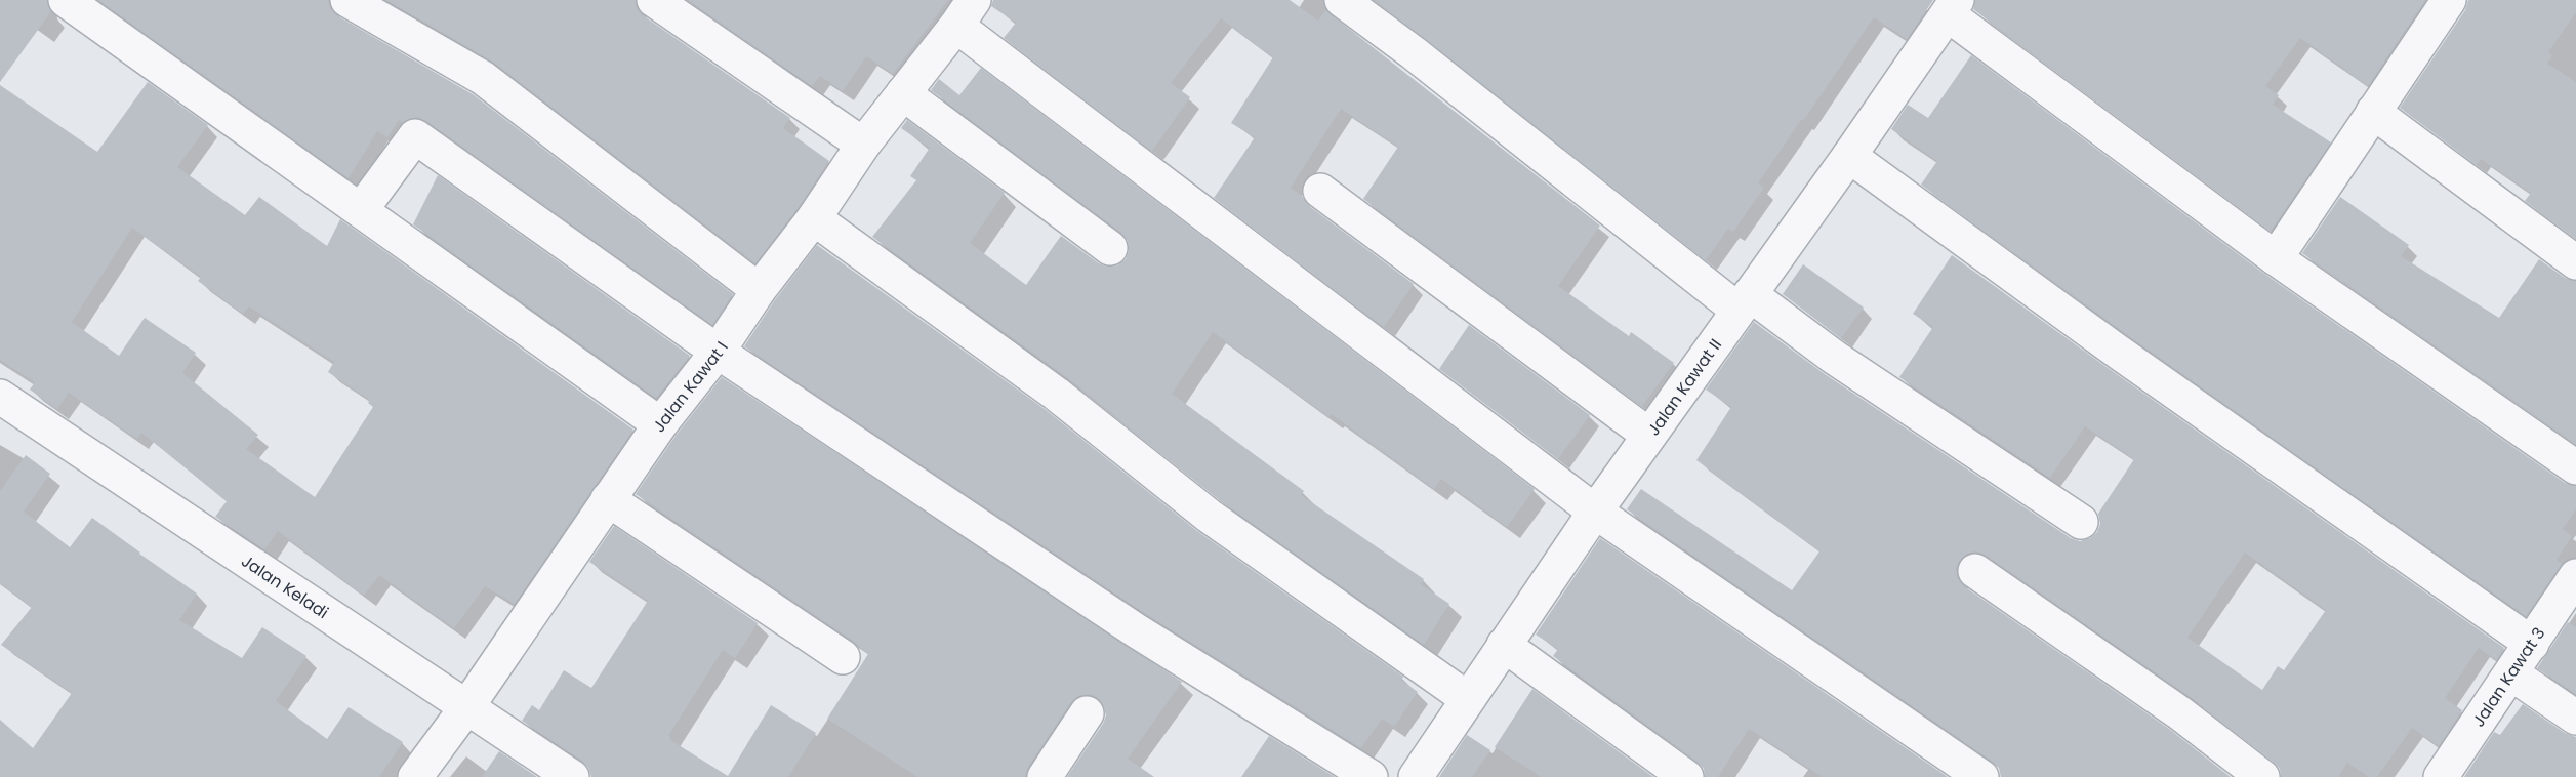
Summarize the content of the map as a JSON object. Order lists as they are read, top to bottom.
{
  "streets": {
    "street": [
      "Jalan Kawat I",
      "Jalan Kawat II",
      "Jalan Keladi",
      "Jalan Kawat 3"
    ]
  },
  "crossings": [
    ["Jalan Kawat I", "Jalan Keladi"]
  ]
}
